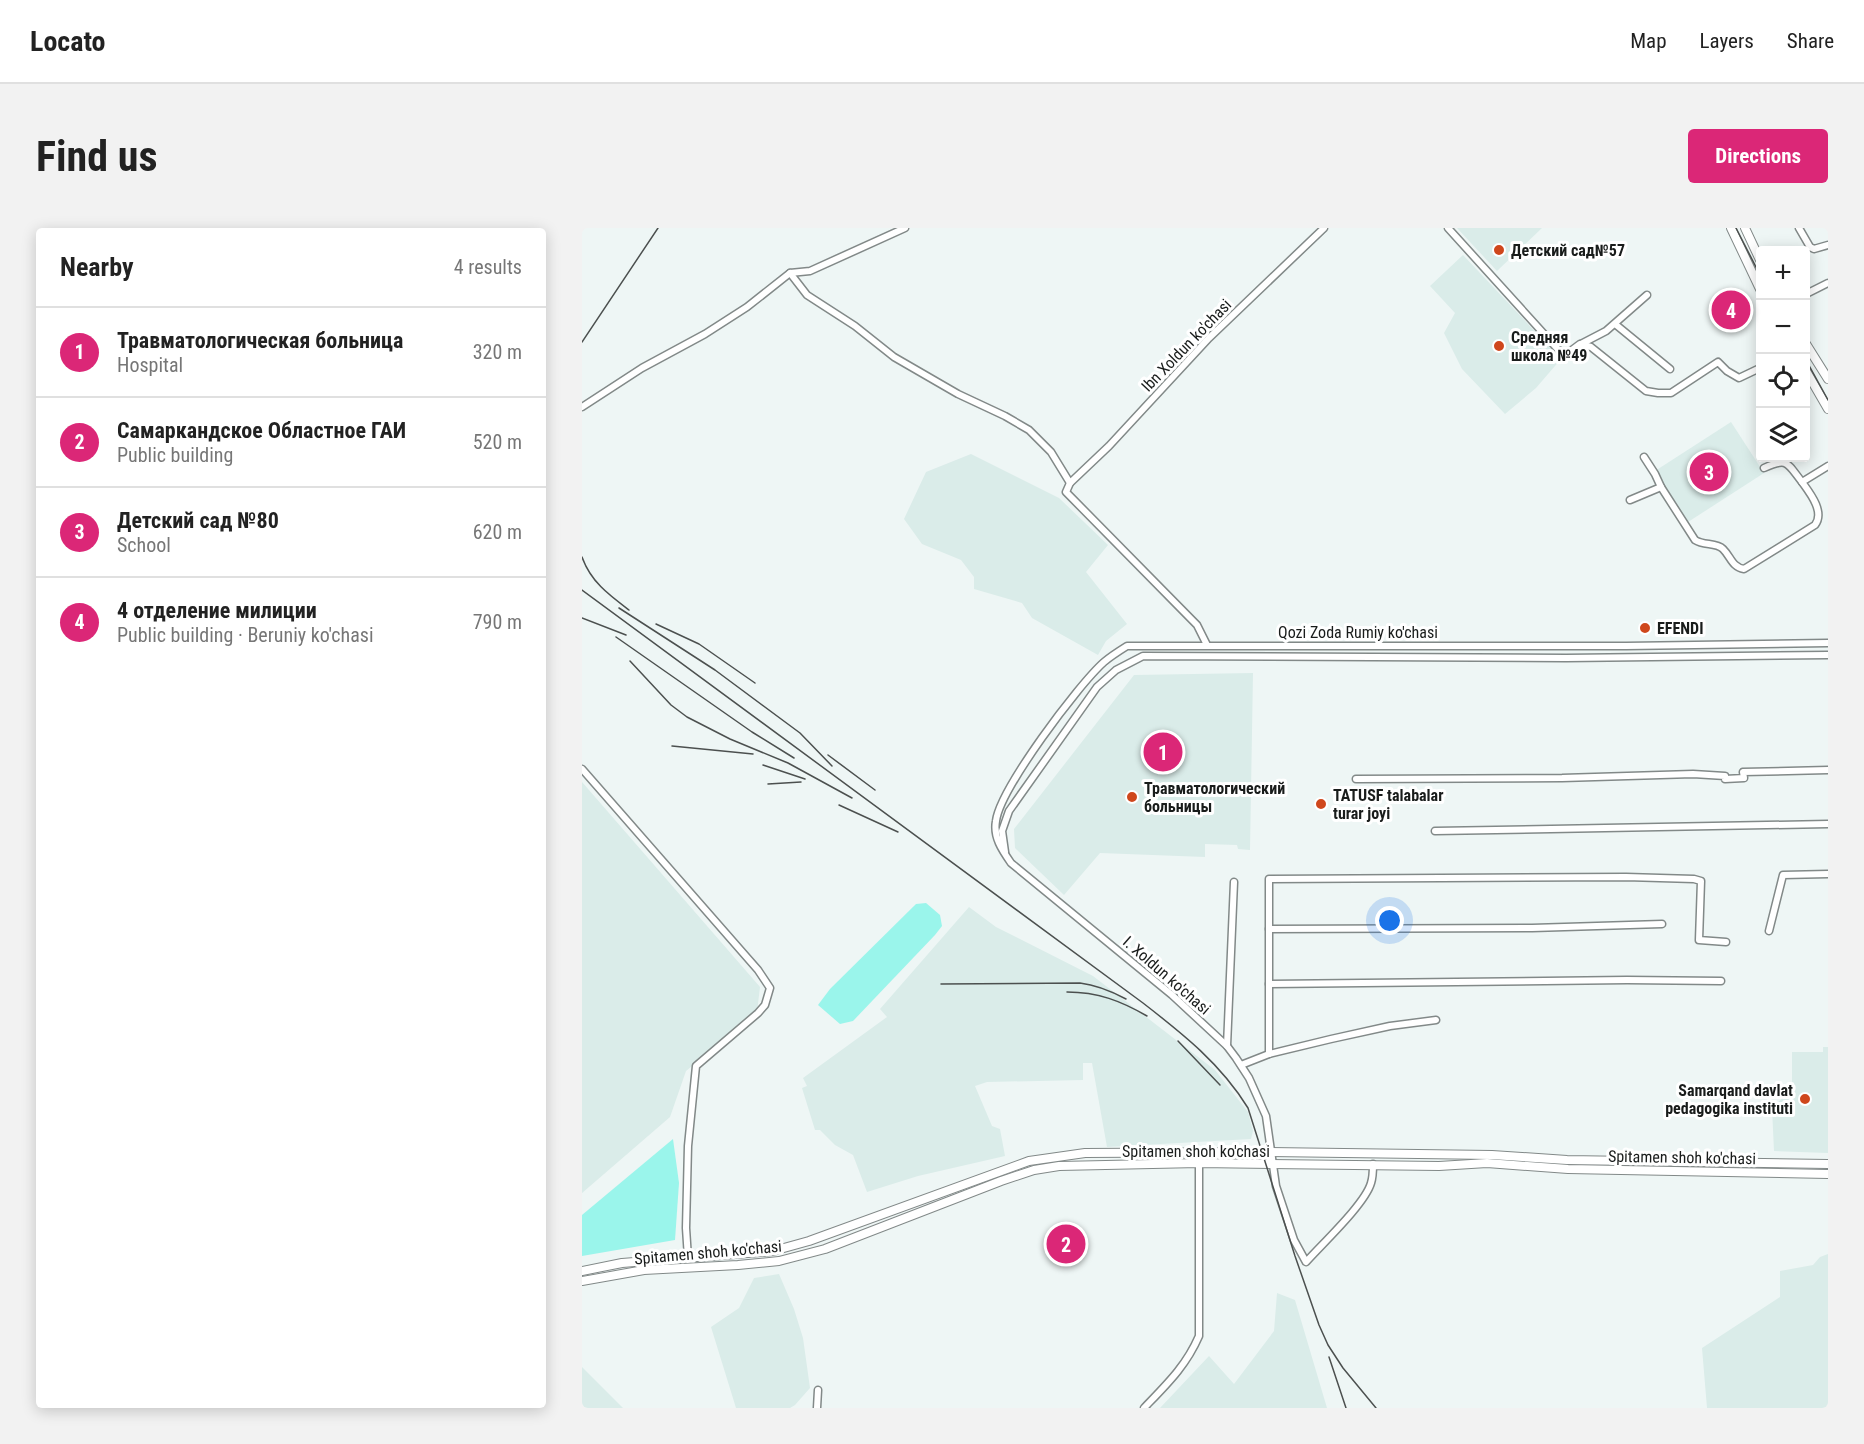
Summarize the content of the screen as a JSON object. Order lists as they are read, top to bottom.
{
  "streets": {
    "main road": ["Spitamen shoh ko'chasi"],
    "street": ["Ibn Xoldun ko'chasi", "Qozi Zoda Rumiy ko'chasi", "I. Xoldun ko'chasi"]
  },
  "crossings": [
    ["Qozi Zoda Rumiy ko'chasi", "I. Xoldun ko'chasi"],
    ["I. Xoldun ko'chasi", "Spitamen shoh ko'chasi"]
  ],
  "places": [
    "Детский сад№57",
    "Средняя школа №49",
    "EFENDI",
    "Травматологический больницы",
    "TATUSF talabalar turar joyi",
    "Samarqand davlat pedagogika instituti"
  ],
  "page": {
    "header": "Locato",
    "nav": ["Map", "Layers", "Share"],
    "buttons": "Directions",
    "title": "Find us",
    "heading": ["Nearby", "4 results"],
    "map_buttons": ["+", "−"],
    "pins": [
      "4",
      "3",
      "1",
      "2"
    ],
    "list": [
      {
        "mark": "1",
        "name": "Травматологическая больница",
        "note": "Hospital",
        "value": "320 m"
      },
      {
        "mark": "2",
        "name": "Самаркандское Областное ГАИ",
        "note": "Public building",
        "value": "520 m"
      },
      {
        "mark": "3",
        "name": "Детский сад №80",
        "note": "School",
        "value": "620 m"
      },
      {
        "mark": "4",
        "name": "4 отделение милиции",
        "note": "Public building · Beruniy ko'chasi",
        "value": "790 m"
      }
    ]
  }
}
